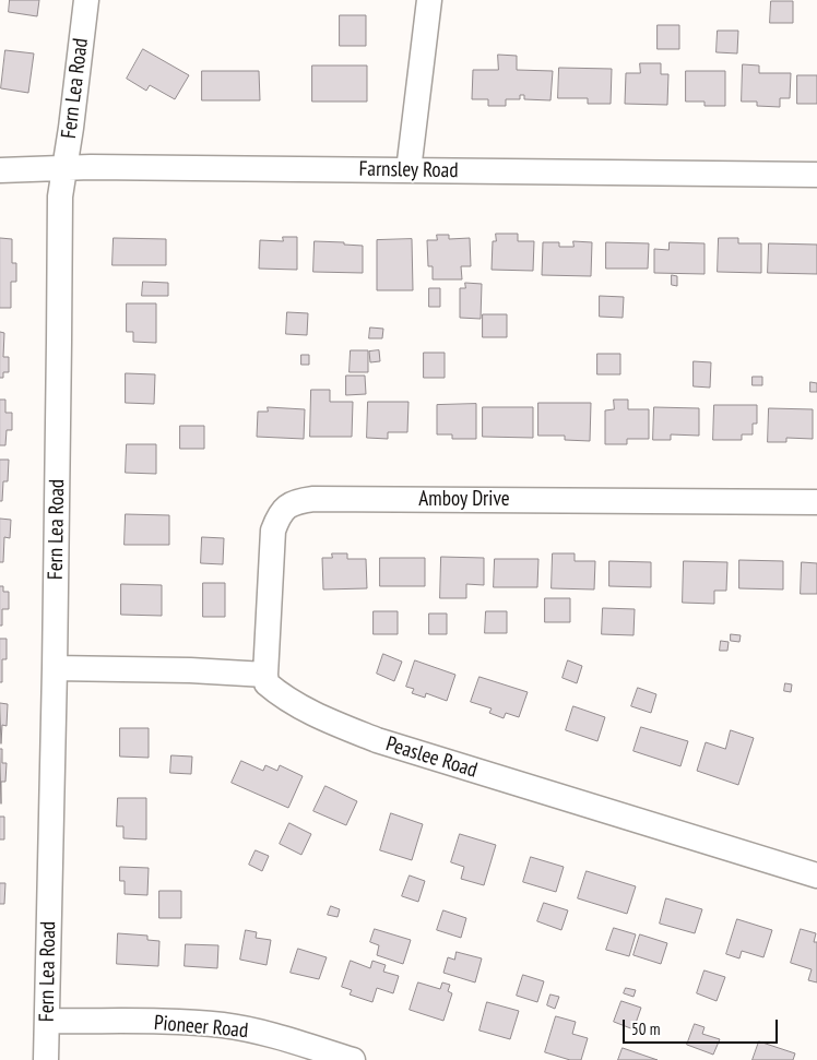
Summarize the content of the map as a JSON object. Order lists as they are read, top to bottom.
{
  "streets": {
    "street": [
      "Fern Lea Road",
      "Farnsley Road",
      "Amboy Drive",
      "Peaslee Road",
      "Pioneer Road"
    ]
  },
  "crossings": [
    ["Fern Lea Road", "Farnsley Road"],
    ["Fern Lea Road", "Pioneer Road"],
    ["Amboy Drive", "Peaslee Road"]
  ],
  "scale_bar": "50 m"
}
